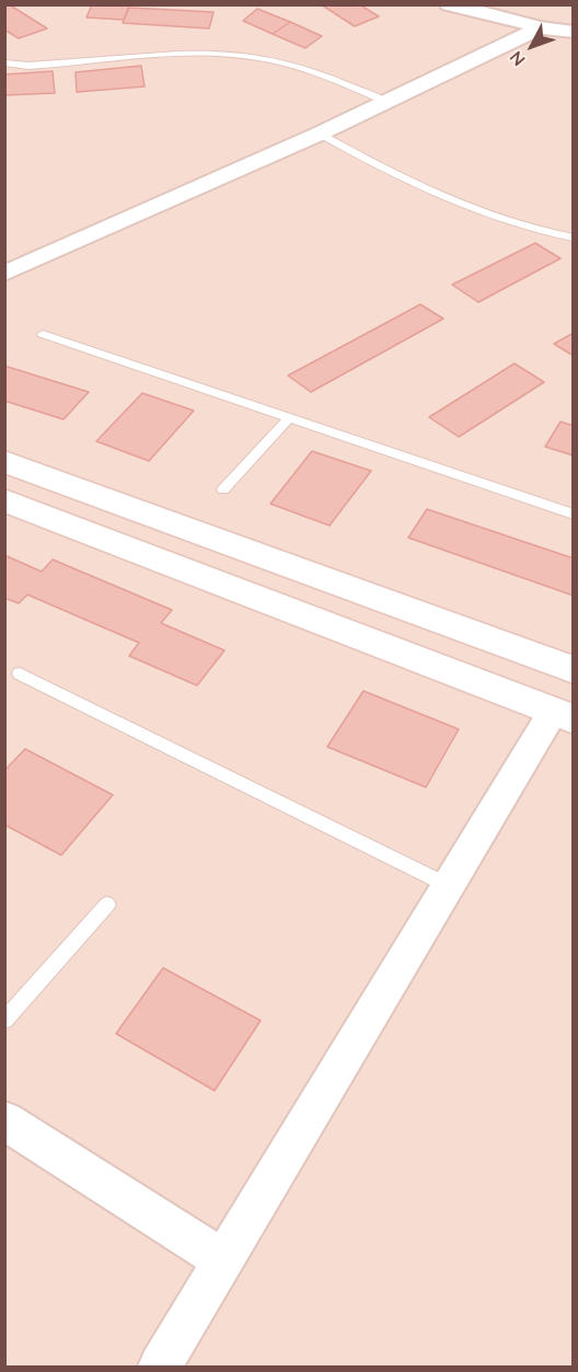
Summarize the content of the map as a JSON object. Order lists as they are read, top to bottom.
{
  "north": "bottom left"
}
